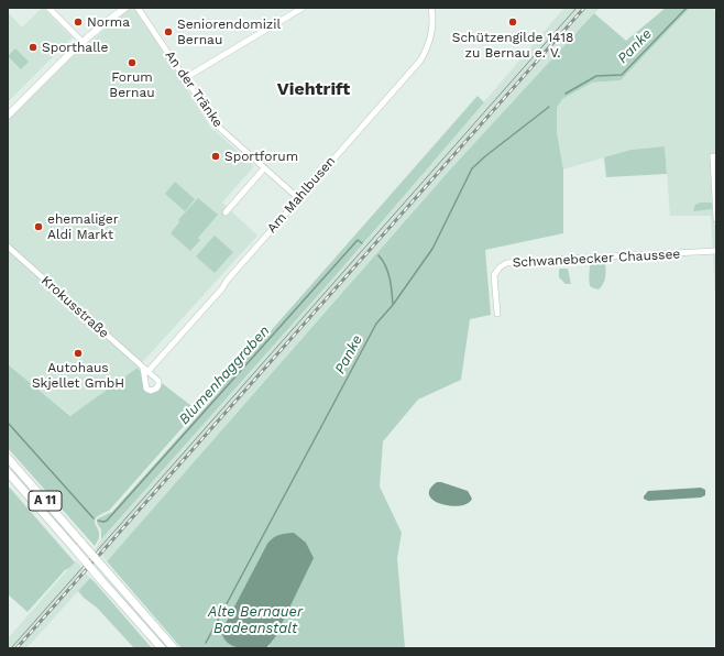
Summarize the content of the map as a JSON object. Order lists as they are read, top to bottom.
{
  "streets": {
    "highway": ["A 11"],
    "street": [
      "An der Tränke",
      "Am Mahlbusen",
      "Schwanebecker Chaussee",
      "Krokusstraße"
    ]
  },
  "crossings": [
    ["An der Tränke", "Am Mahlbusen"],
    ["Am Mahlbusen", "Krokusstraße"]
  ],
  "districts": ["Viehtrift"],
  "water": ["Panke", "Blumenhaggraben", "Alte Bernauer Badeanstalt"],
  "places": [
    "Norma",
    "Schützengilde 1418 zu Bernau e. V.",
    "Seniorendomizil Bernau",
    "Sporthalle",
    "Forum Bernau",
    "Sportforum",
    "ehemaliger Aldi Markt",
    "Autohaus Skjellet GmbH"
  ]
}
